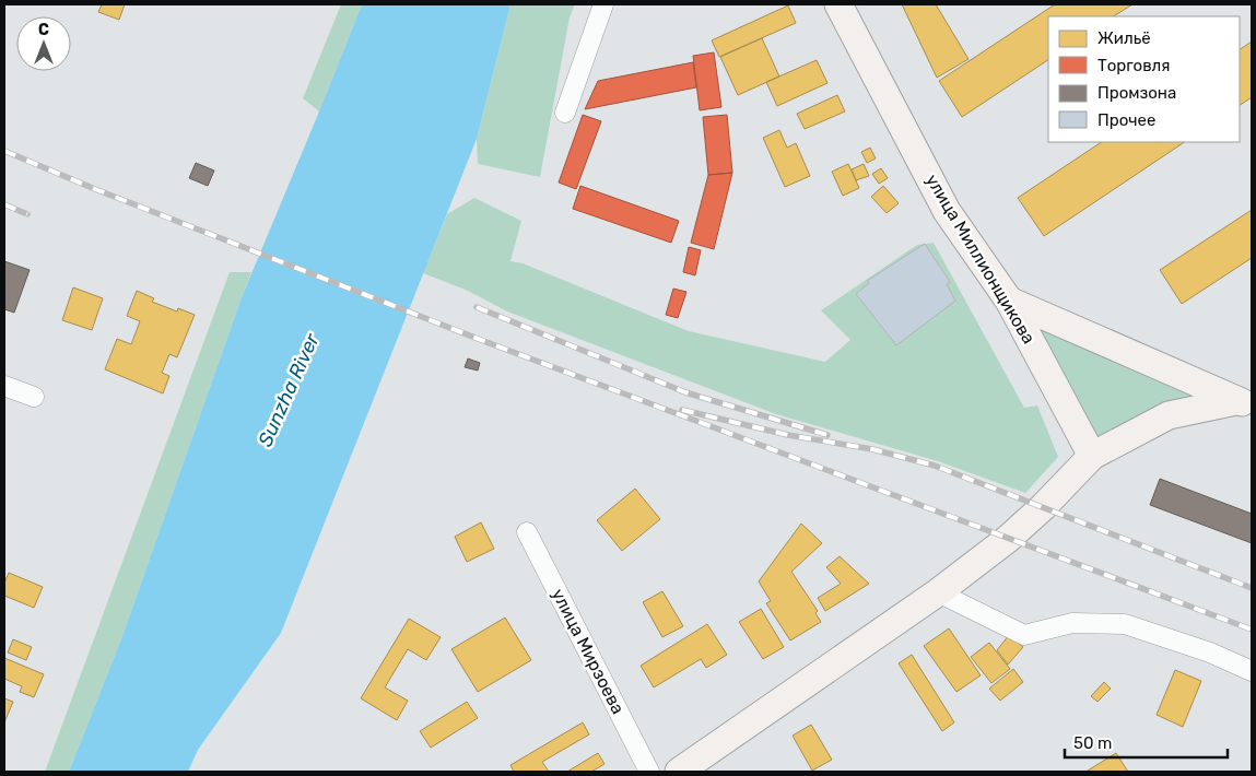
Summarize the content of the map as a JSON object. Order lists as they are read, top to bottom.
{
  "streets": {
    "street": ["улица Миллионщикова", "улица Мирзоева"]
  },
  "water": ["Sunzha River"],
  "legend": [
    "Жильё",
    "Торговля",
    "Промзона",
    "Прочее"
  ],
  "scale_bar": "50 m",
  "north": "top"
}
